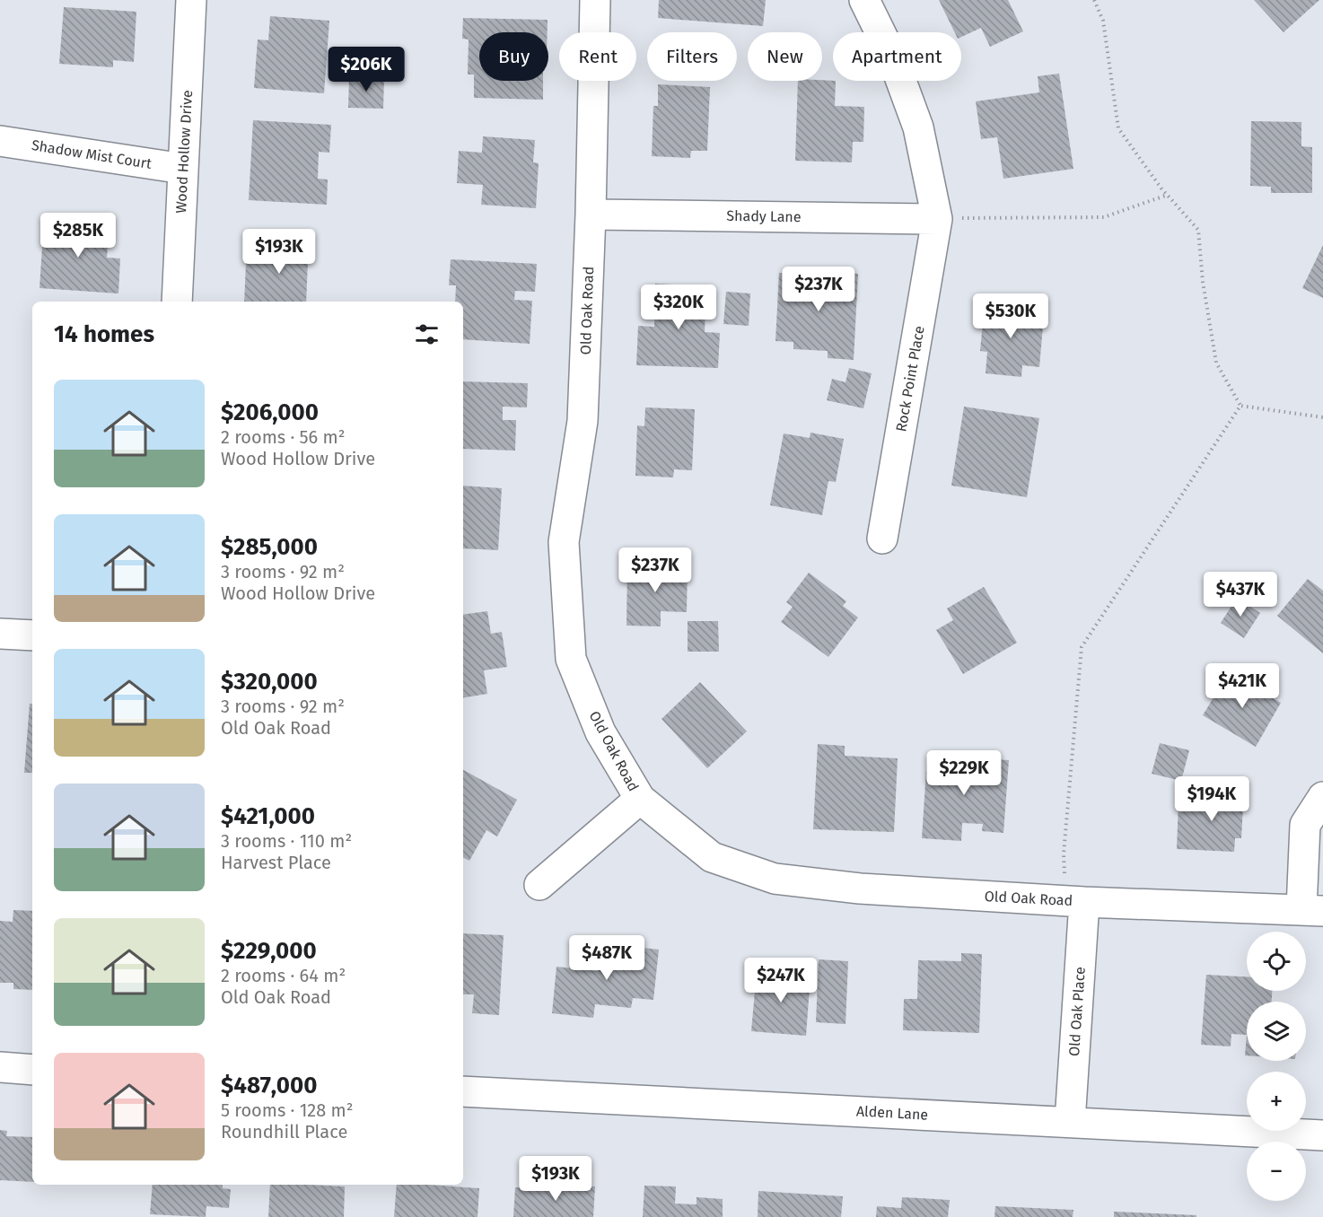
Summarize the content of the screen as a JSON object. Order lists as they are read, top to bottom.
{
  "streets": {
    "street": [
      "Wood Hollow Drive",
      "Shadow Mist Court",
      "Shady Lane",
      "Old Oak Road",
      "Rock Point Place",
      "Old Oak Place",
      "Alden Lane"
    ]
  },
  "crossings": [
    ["Wood Hollow Drive", "Shadow Mist Court"],
    ["Shady Lane", "Old Oak Road"],
    ["Shady Lane", "Rock Point Place"],
    ["Old Oak Road", "Old Oak Place"],
    ["Old Oak Place", "Alden Lane"]
  ],
  "page": {
    "chip": [
      "Buy",
      "Rent",
      "Filters",
      "New",
      "Apartment"
    ],
    "price": [
      "$206K",
      "$285K",
      "$193K",
      "$237K",
      "$320K",
      "$530K",
      "$237K",
      "$437K",
      "$421K",
      "$229K",
      "$194K",
      "$487K",
      "$247K",
      "$193K"
    ],
    "heading": "14 homes",
    "list": [
      {
        "name": "$206,000",
        "note": "2 rooms · 56 m² · Wood Hollow Drive"
      },
      {
        "name": "$285,000",
        "note": "3 rooms · 92 m² · Wood Hollow Drive"
      },
      {
        "name": "$320,000",
        "note": "3 rooms · 92 m² · Old Oak Road"
      },
      {
        "name": "$421,000",
        "note": "3 rooms · 110 m² · Harvest Place"
      },
      {
        "name": "$229,000",
        "note": "2 rooms · 64 m² · Old Oak Road"
      },
      {
        "name": "$487,000",
        "note": "5 rooms · 128 m² · Roundhill Place"
      }
    ],
    "map_buttons": ["+", "−"]
  }
}
